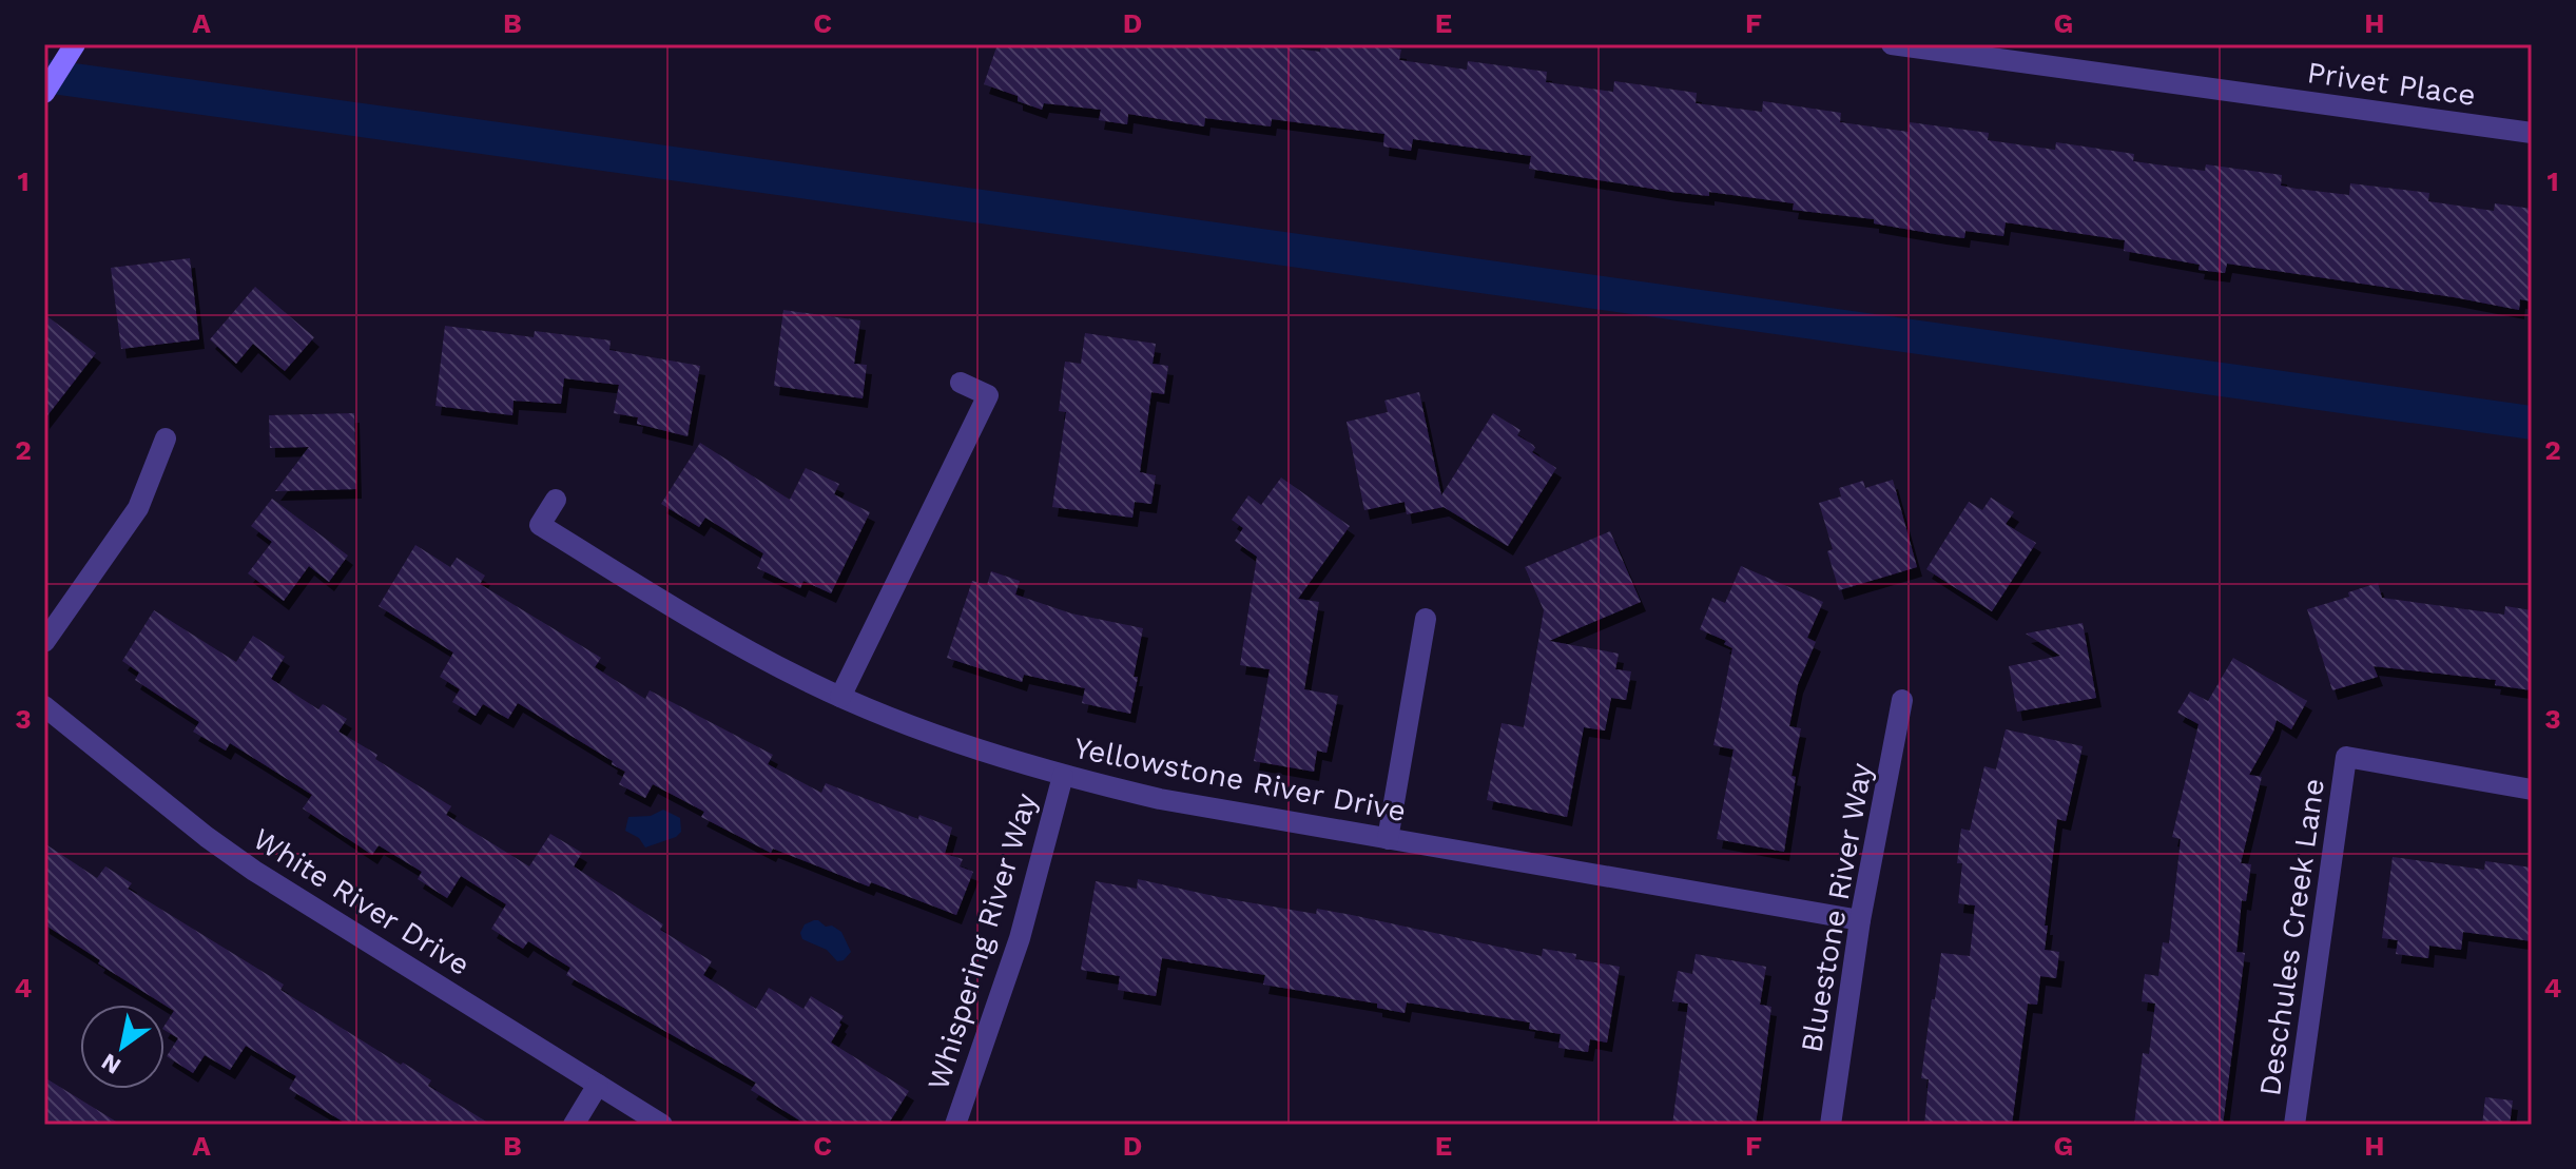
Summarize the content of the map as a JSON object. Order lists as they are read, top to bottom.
{
  "streets": {
    "street": [
      "Privet Place",
      "Yellowstone River Drive",
      "White River Drive",
      "Bluestone River Way",
      "Deschules Creek Lane",
      "Whispering River Way"
    ]
  },
  "crossings": [
    ["Yellowstone River Drive", "Bluestone River Way"],
    ["Yellowstone River Drive", "Whispering River Way"]
  ],
  "north": "bottom left",
  "grid": {
    "columns": [
      "A",
      "B",
      "C",
      "D",
      "E",
      "F",
      "G",
      "H"
    ],
    "rows": [
      "1",
      "2",
      "3",
      "4"
    ]
  }
}
